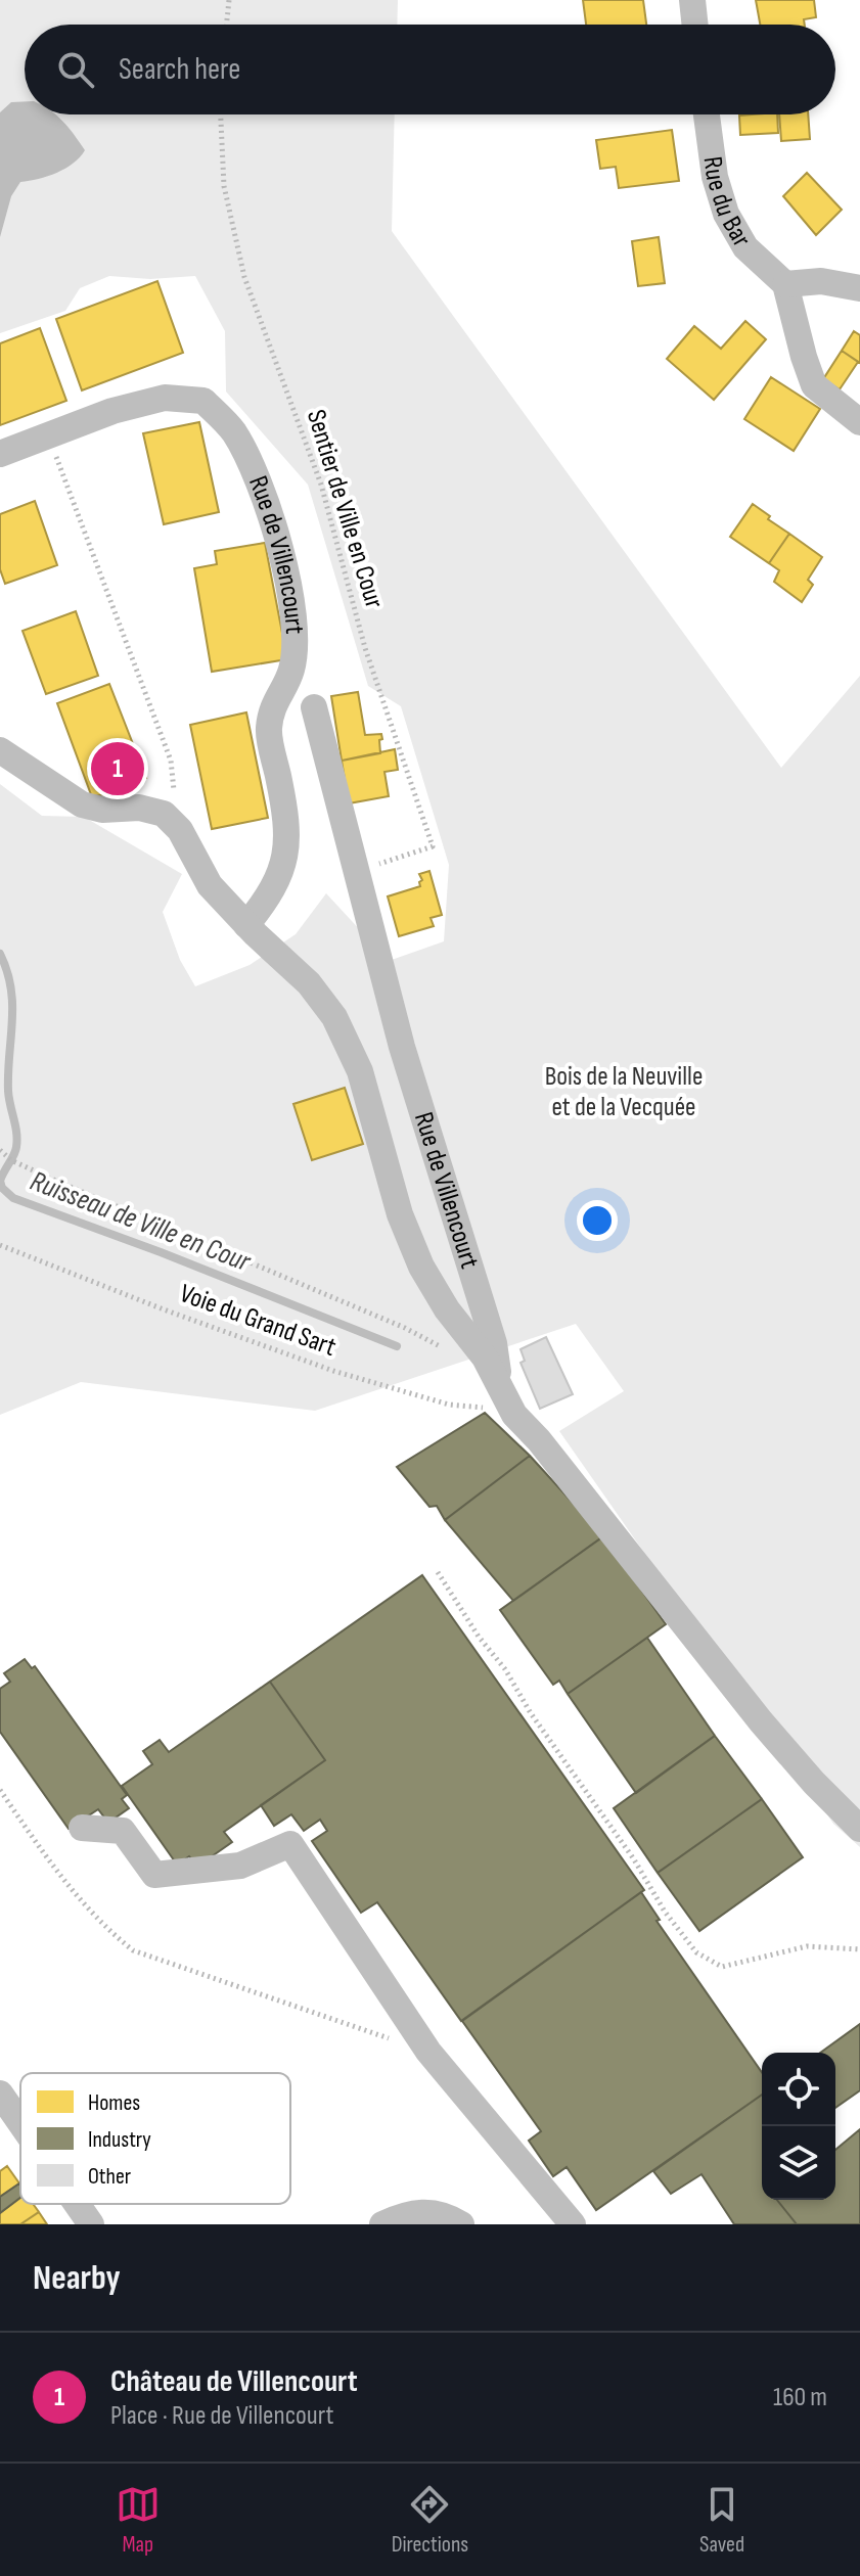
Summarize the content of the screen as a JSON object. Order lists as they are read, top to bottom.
{
  "streets": {
    "street": ["Rue du Bar", "Rue de Villencourt"],
    "path": ["Sentier de Ville en Cour", "Voie du Grand Sart"]
  },
  "crossings": [
    ["Sentier de Ville en Cour", "Rue de Villencourt"],
    ["Rue de Villencourt", "Voie du Grand Sart"]
  ],
  "water": ["Ruisseau de Ville en Cour"],
  "parks": ["Bois de la Neuville et de la Vecquée"],
  "legend": ["Homes", "Industry", "Other"],
  "page": {
    "search": "Search here",
    "pins": "1",
    "heading": "Nearby",
    "list": [
      {
        "mark": "1",
        "name": "Château de Villencourt",
        "note": "Place · Rue de Villencourt",
        "value": "160 m"
      }
    ],
    "nav": ["Map", "Directions", "Saved"]
  }
}
